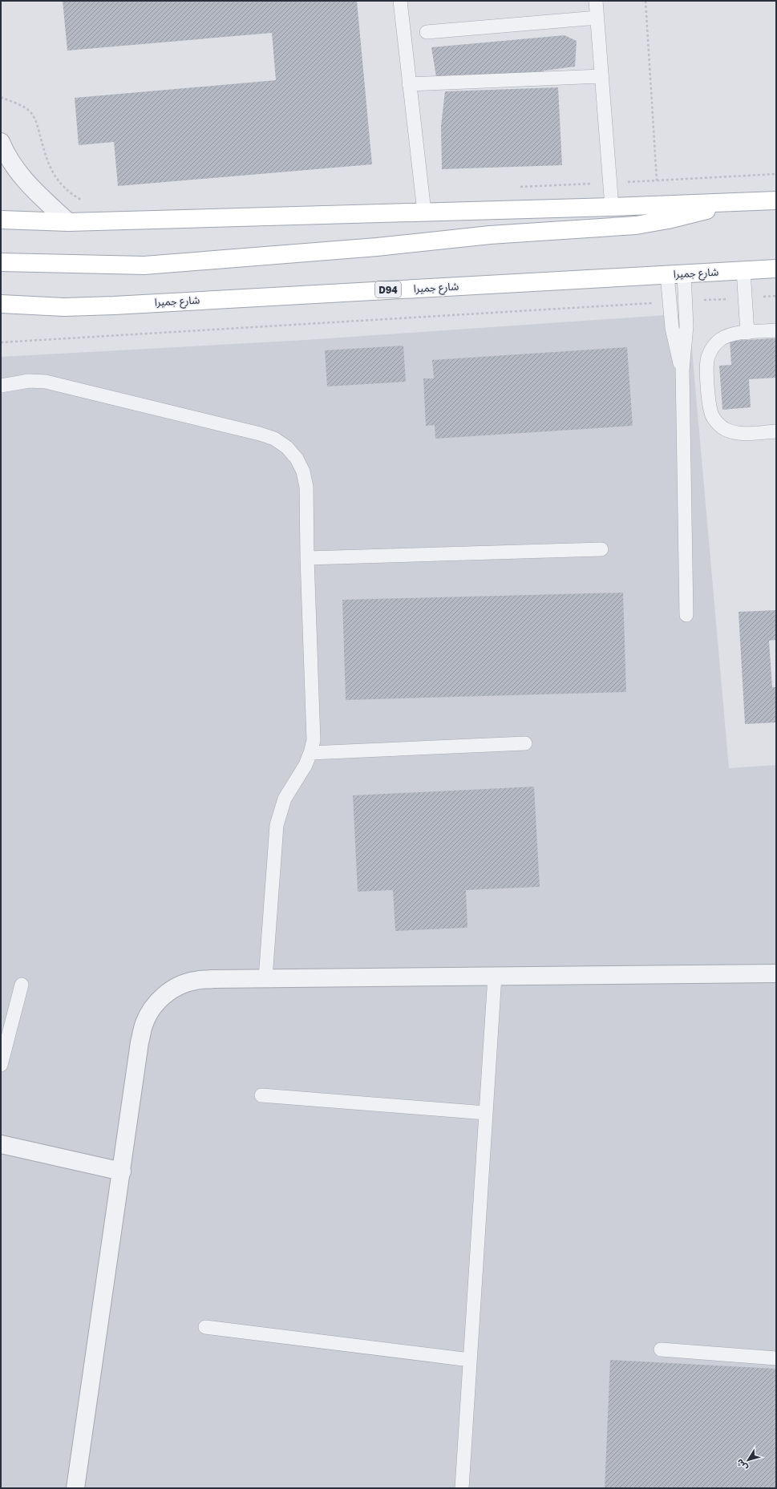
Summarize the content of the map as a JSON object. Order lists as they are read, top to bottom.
{
  "streets": {
    "main road": ["شارع جميرا", "D94"]
  },
  "north": "bottom left"
}
